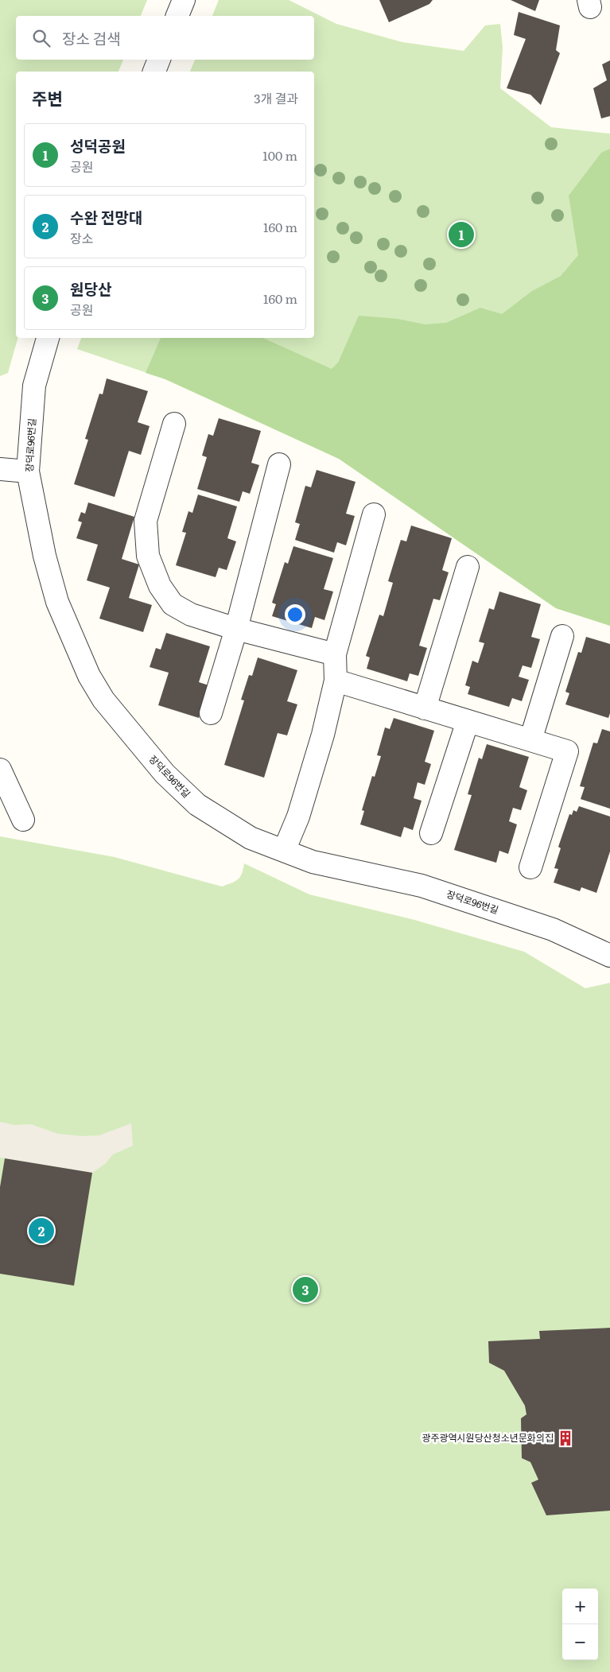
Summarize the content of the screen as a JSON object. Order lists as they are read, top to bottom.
{
  "streets": {
    "street": ["장덕로96번길"]
  },
  "places": {
    "building": ["광주광역시원당산청소년문화의집"]
  },
  "page": {
    "search": "장소 검색",
    "heading": ["주변", "3개 결과"],
    "list": [
      {
        "mark": "1",
        "name": "성덕공원",
        "note": "공원",
        "value": "100 m"
      },
      {
        "mark": "2",
        "name": "수완 전망대",
        "note": "장소",
        "value": "160 m"
      },
      {
        "mark": "3",
        "name": "원당산",
        "note": "공원",
        "value": "160 m"
      }
    ],
    "pins": ["1", "2", "3"],
    "map_buttons": ["+", "−"]
  }
}
